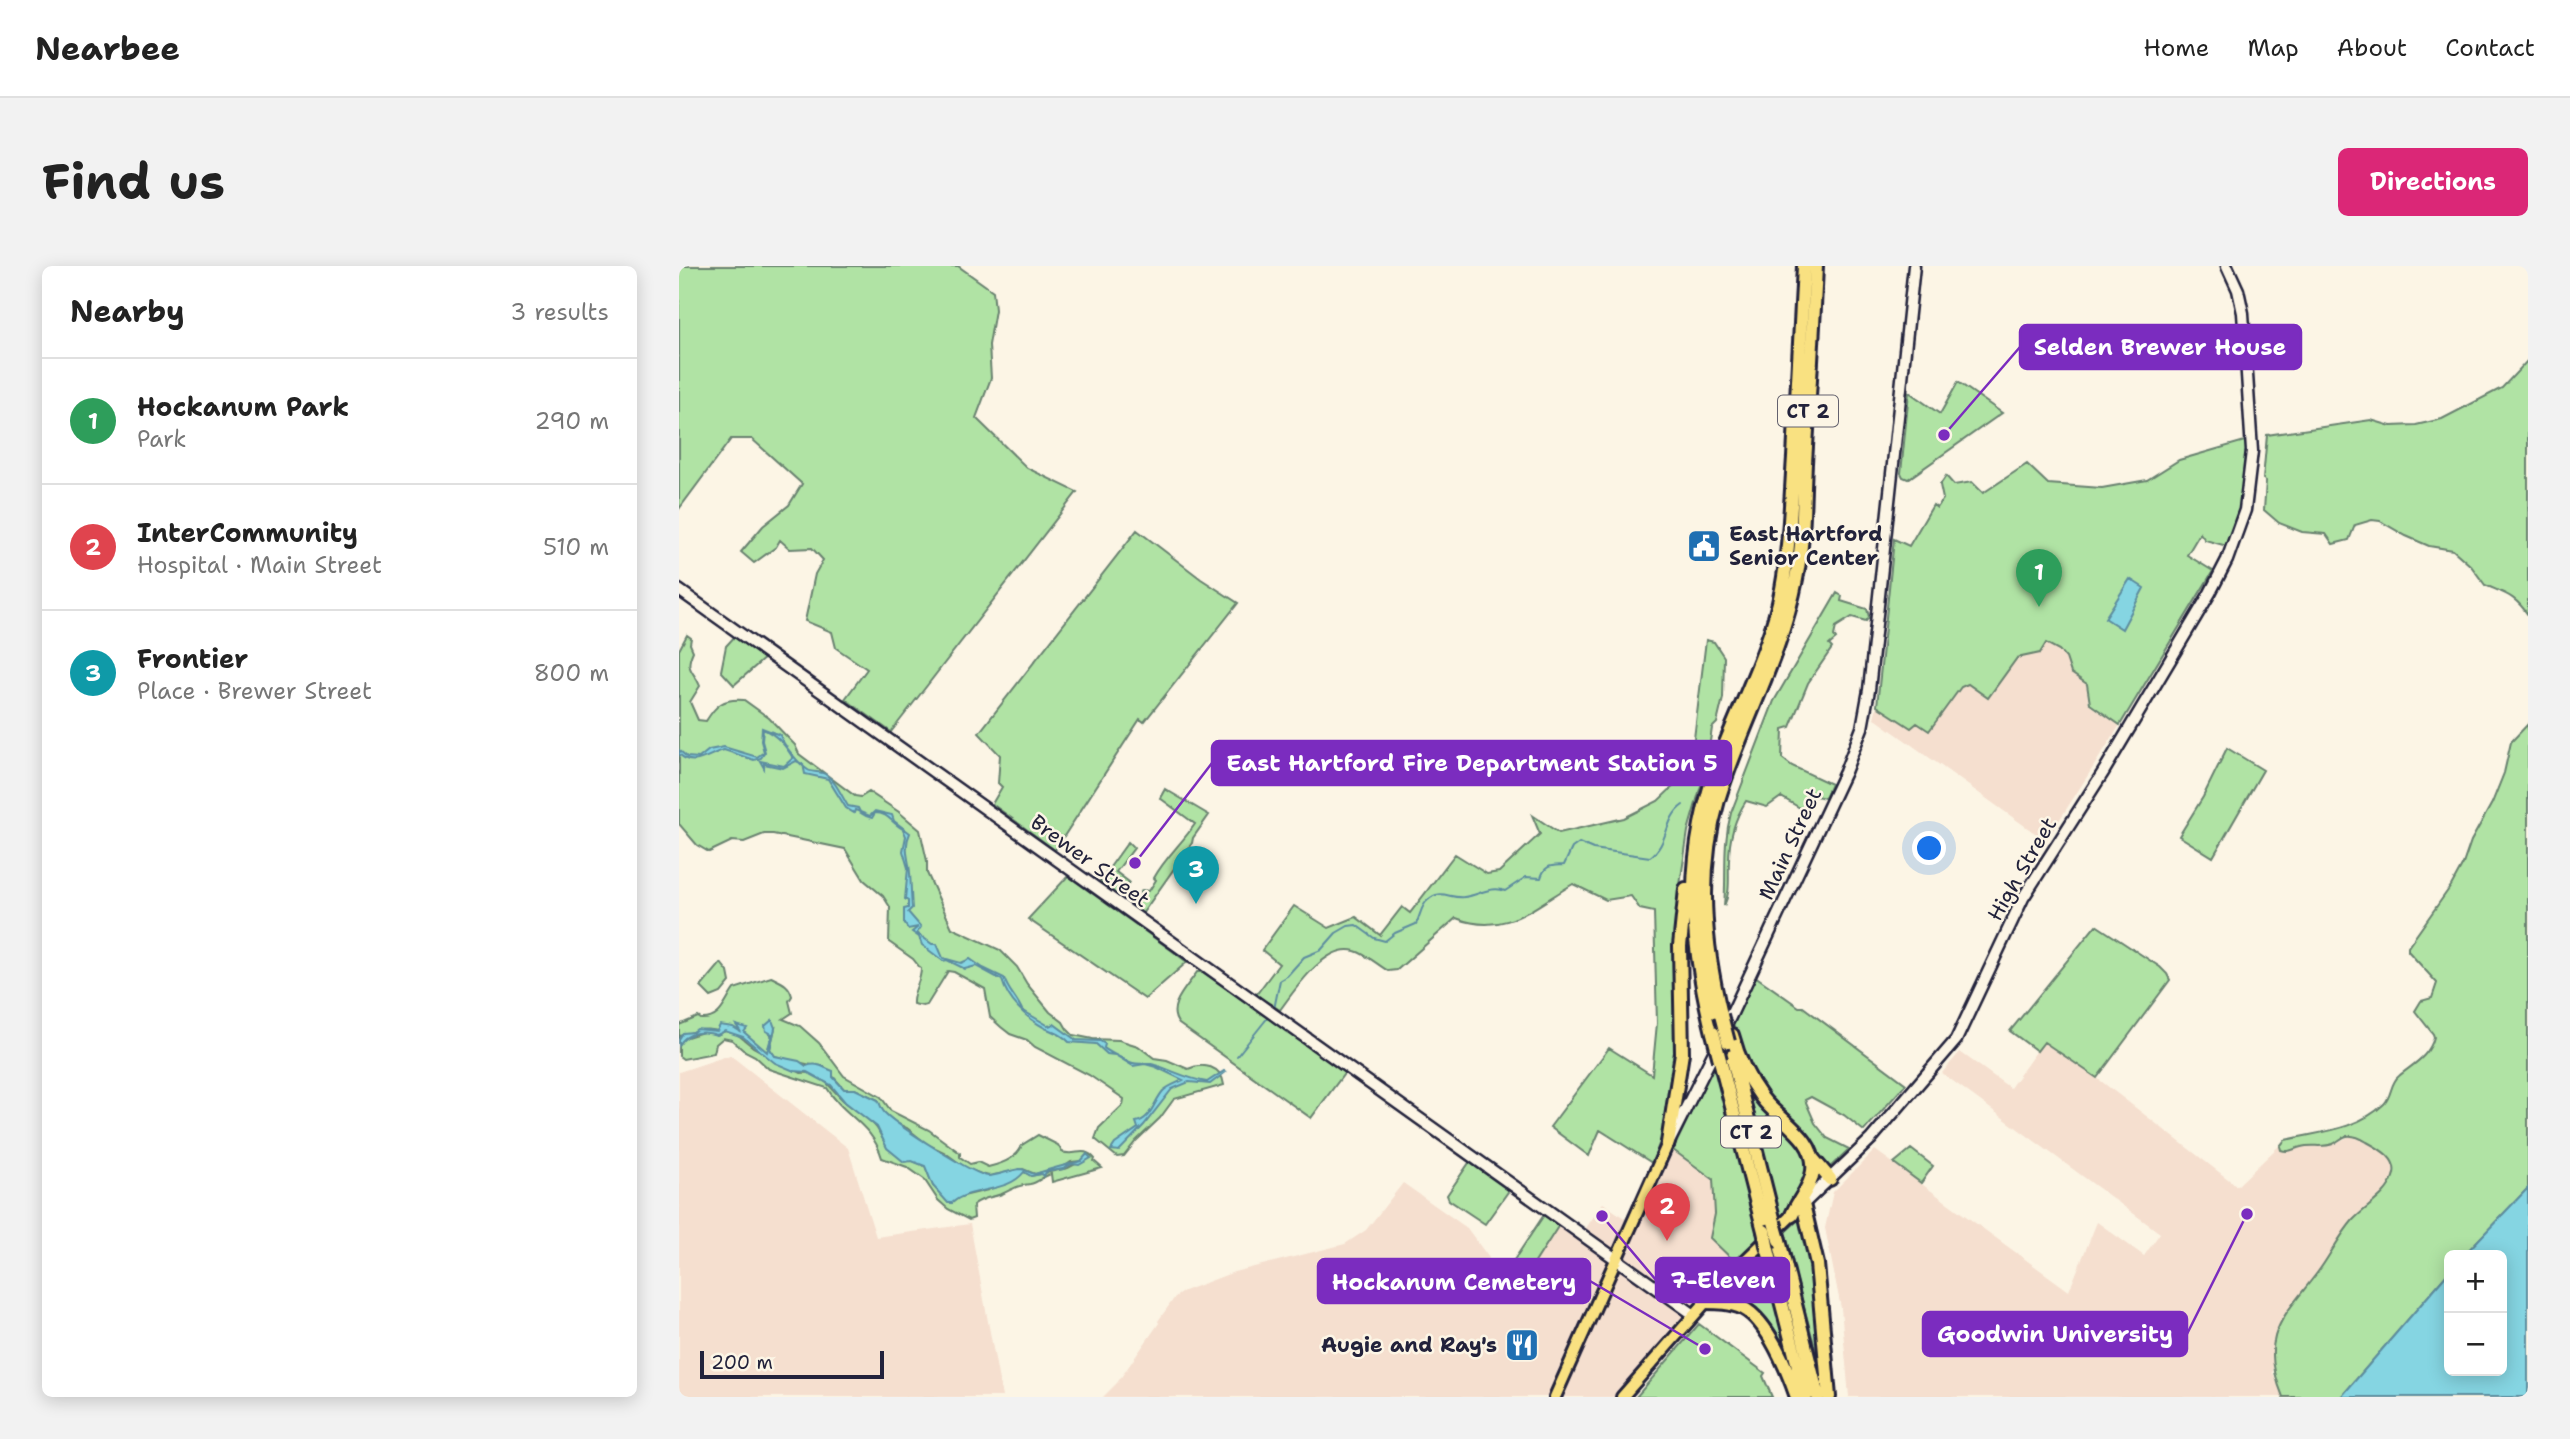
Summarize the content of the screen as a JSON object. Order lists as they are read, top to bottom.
{
  "streets": {
    "highway": ["CT 2"],
    "main road": ["Main Street", "Brewer Street", "High Street"]
  },
  "crossings": [
    ["Main Street", "Brewer Street"],
    ["Brewer Street", "High Street"]
  ],
  "places": {
    "other": [
      "Selden Brewer House",
      "East Hartford Fire Department Station 5",
      "Goodwin University",
      "7-Eleven",
      "Hockanum Cemetery"
    ],
    "public building": ["East Hartford Senior Center"],
    "restaurant": ["Augie and Ray's"]
  },
  "scale_bar": "200 m",
  "page": {
    "header": "Nearbee",
    "nav": [
      "Home",
      "Map",
      "About",
      "Contact"
    ],
    "buttons": "Directions",
    "title": "Find us",
    "heading": ["Nearby", "3 results"],
    "list": [
      {
        "mark": "1",
        "name": "Hockanum Park",
        "note": "Park",
        "value": "290 m"
      },
      {
        "mark": "2",
        "name": "InterCommunity",
        "note": "Hospital · Main Street",
        "value": "510 m"
      },
      {
        "mark": "3",
        "name": "Frontier",
        "note": "Place · Brewer Street",
        "value": "800 m"
      }
    ],
    "pins": ["1", "3", "2"],
    "map_buttons": ["+", "−"],
    "scale": "200 m"
  }
}
